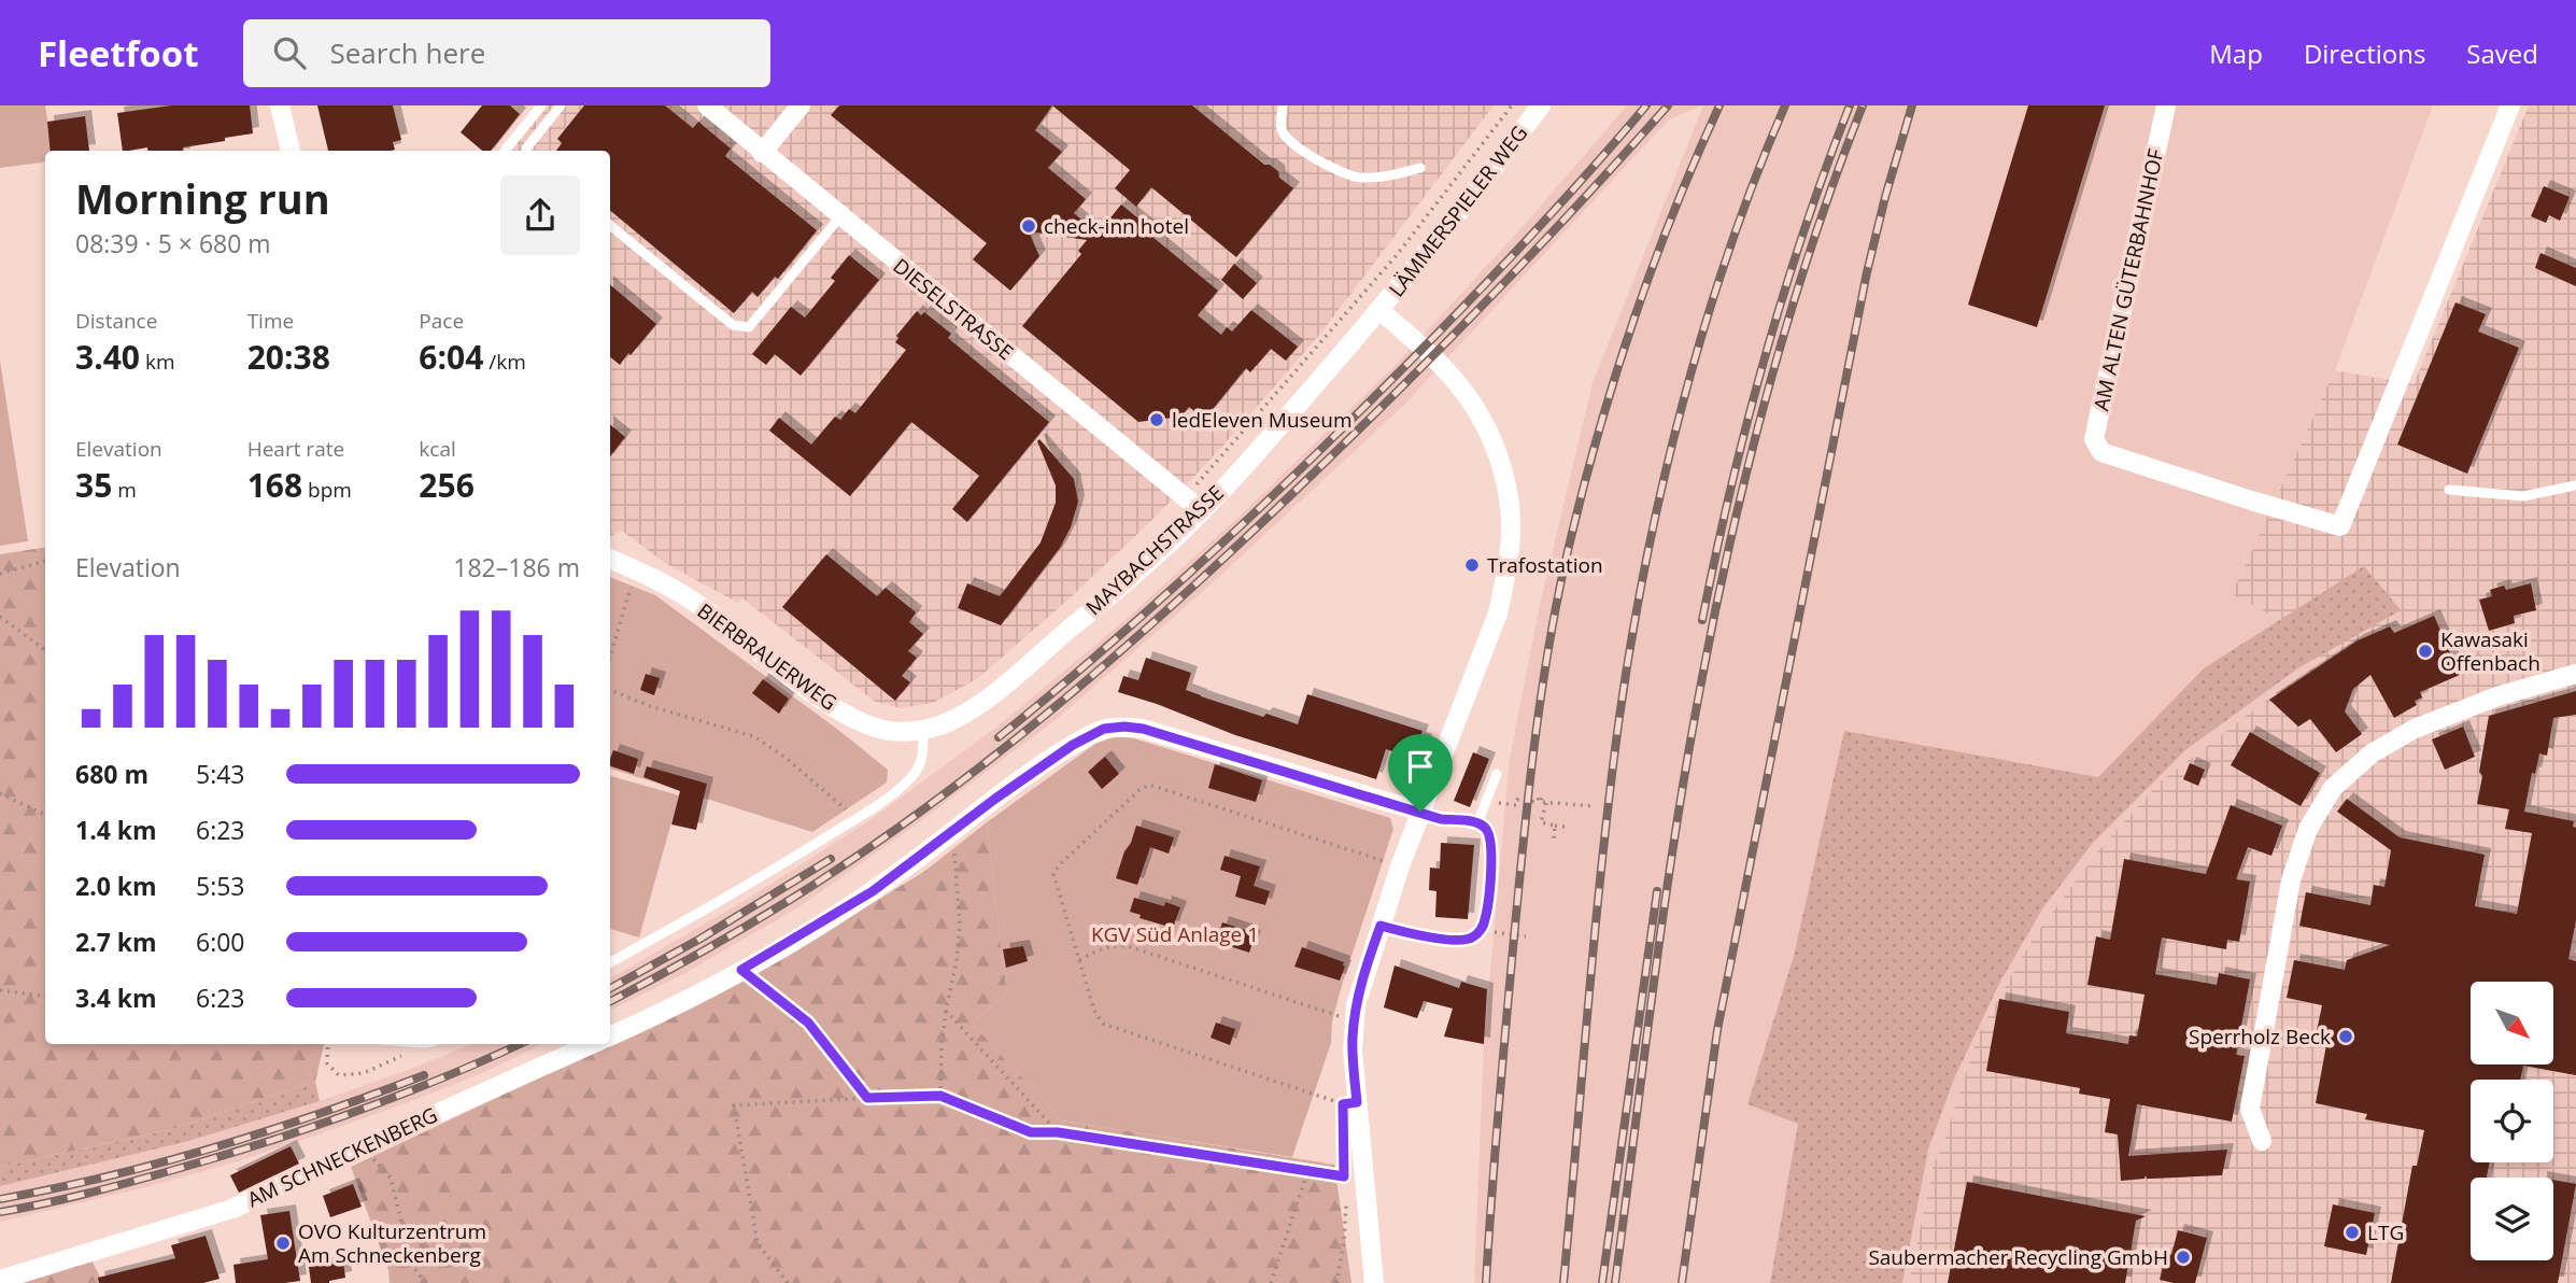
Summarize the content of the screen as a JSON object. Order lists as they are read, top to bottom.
{
  "streets": {
    "street": [
      "LÄMMERSPIELER WEG",
      "AM ALTEN GÜTERBAHNHOF",
      "DIESELSTRASSE",
      "MAYBACHSTRASSE",
      "BIERBRAUERWEG",
      "AM SCHNECKENBERG"
    ]
  },
  "crossings": [
    ["LÄMMERSPIELER WEG", "MAYBACHSTRASSE"],
    ["LÄMMERSPIELER WEG", "AM SCHNECKENBERG"],
    ["DIESELSTRASSE", "MAYBACHSTRASSE"],
    ["MAYBACHSTRASSE", "BIERBRAUERWEG"]
  ],
  "parks": ["KGV Süd Anlage 1"],
  "places": [
    "check-inn hotel",
    "ledEleven Museum",
    "Trafostation",
    "Kawasaki Offenbach",
    "Sperrholz Beck",
    "LTG",
    "OVO Kulturzentrum Am Schneckenberg",
    "Saubermacher Recycling GmbH"
  ],
  "north": "bottom right",
  "page": {
    "header": "Fleetfoot",
    "search": "Search here",
    "nav": ["Map", "Directions", "Saved"],
    "heading": ["Morning run", "08:39 · 5 × 680 m"],
    "stats": [
      ["Distance", "3.40 km"],
      ["Time", "20:38"],
      ["Pace", "6:04 /km"],
      ["Elevation", "35 m"],
      ["Heart rate", "168 bpm"],
      ["kcal", "256"]
    ],
    "chart": ["Elevation", "182–186 m"],
    "list": [
      {
        "name": "680 m",
        "note": "5:43"
      },
      {
        "name": "1.4 km",
        "note": "6:23"
      },
      {
        "name": "2.0 km",
        "note": "5:53"
      },
      {
        "name": "2.7 km",
        "note": "6:00"
      },
      {
        "name": "3.4 km",
        "note": "6:23"
      }
    ]
  }
}
